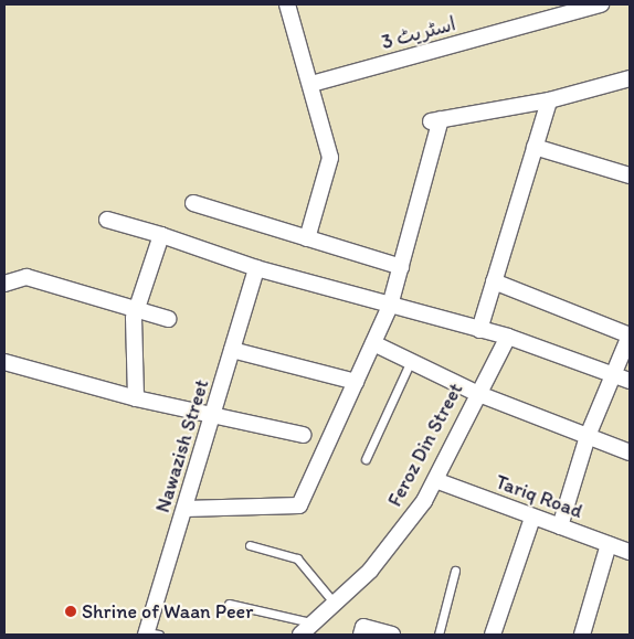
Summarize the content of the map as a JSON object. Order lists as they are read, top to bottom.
{
  "streets": {
    "street": [
      "اسٹریٹ 3",
      "Feroz Din Street",
      "Nawazish Street",
      "Tariq Road"
    ]
  },
  "crossings": [
    ["Feroz Din Street", "Tariq Road"]
  ],
  "places": ["Shrine of Waan Peer"]
}
